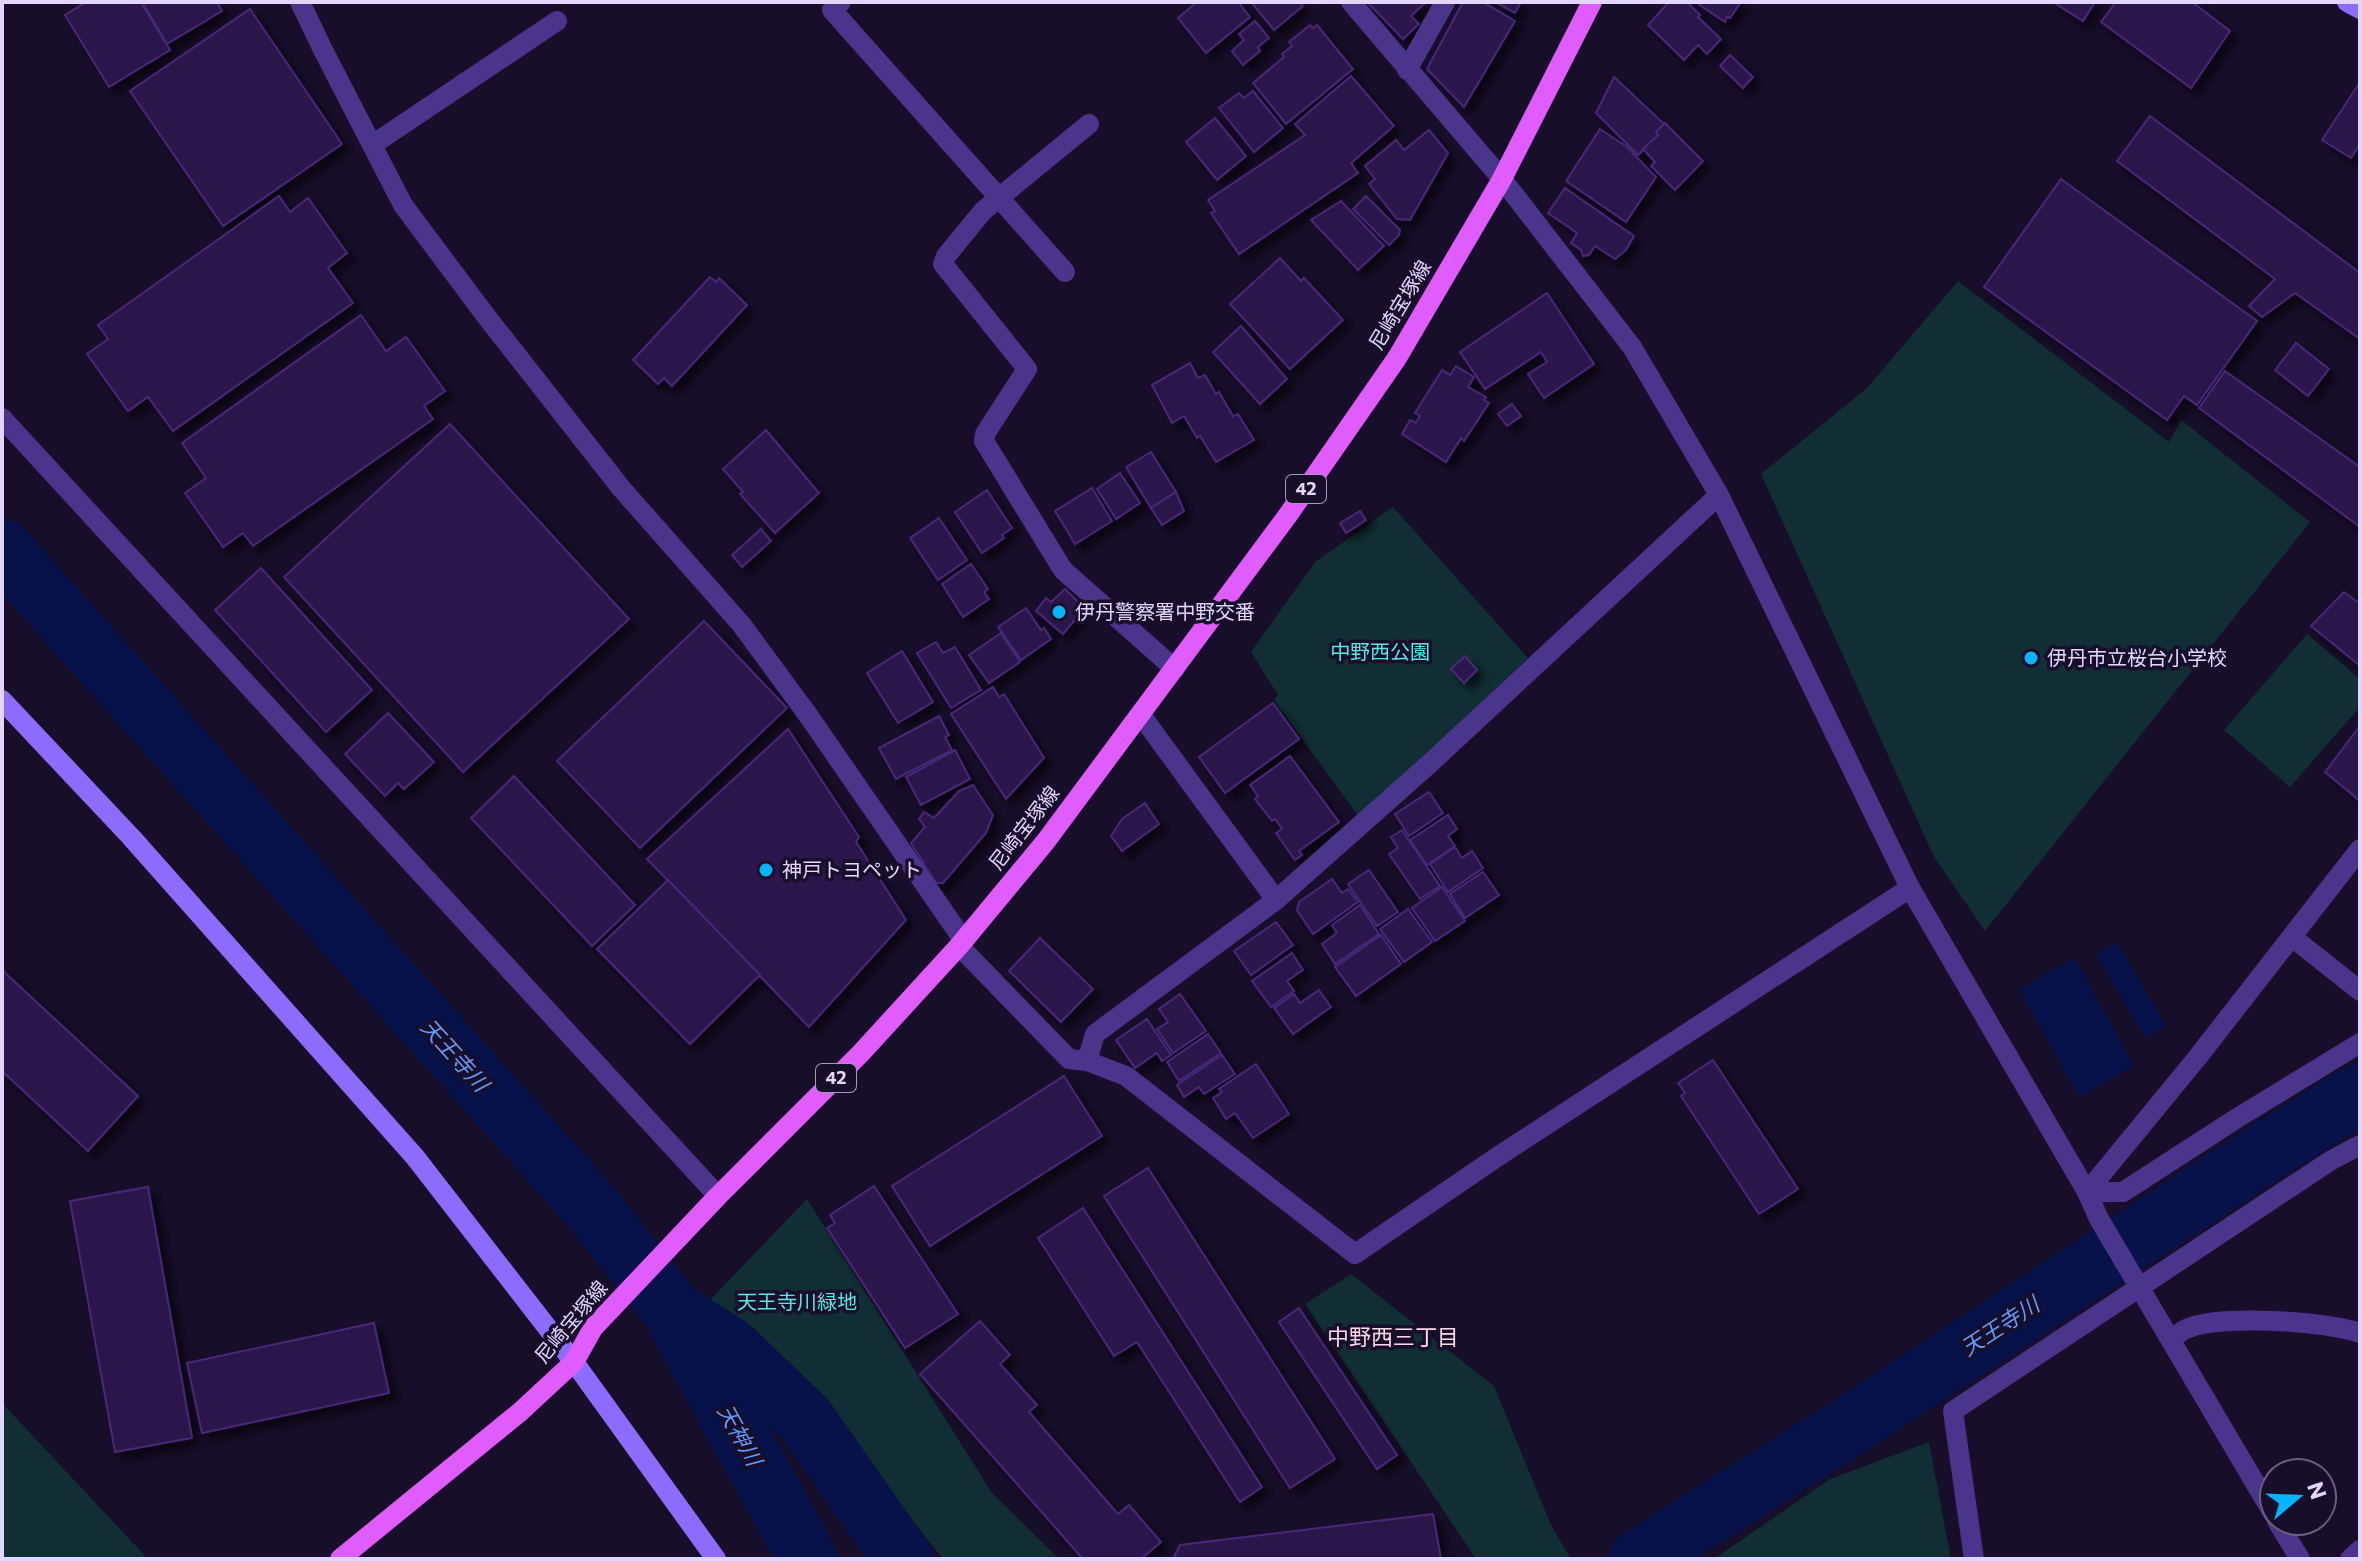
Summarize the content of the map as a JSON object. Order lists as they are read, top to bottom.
{
  "streets": {
    "main road": ["尼崎宝塚線", "42"]
  },
  "districts": ["中野西三丁目"],
  "water": ["天王寺川", "天神川"],
  "parks": ["中野西公園", "天王寺川緑地"],
  "places": ["伊丹警察署中野交番", "伊丹市立桜台小学校", "神戸トヨペット"],
  "north": "right"
}
